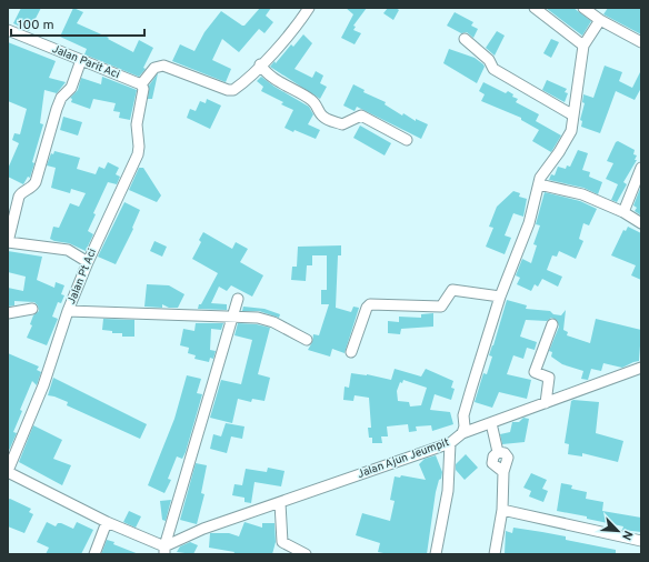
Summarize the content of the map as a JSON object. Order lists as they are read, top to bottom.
{
  "streets": {
    "street": ["Jalan Parit Aci", "Jalan Pt Aci", "Jalan Ajun Jeumpit"]
  },
  "crossings": [
    ["Jalan Parit Aci", "Jalan Pt Aci"]
  ],
  "scale_bar": "100 m",
  "north": "bottom right"
}
